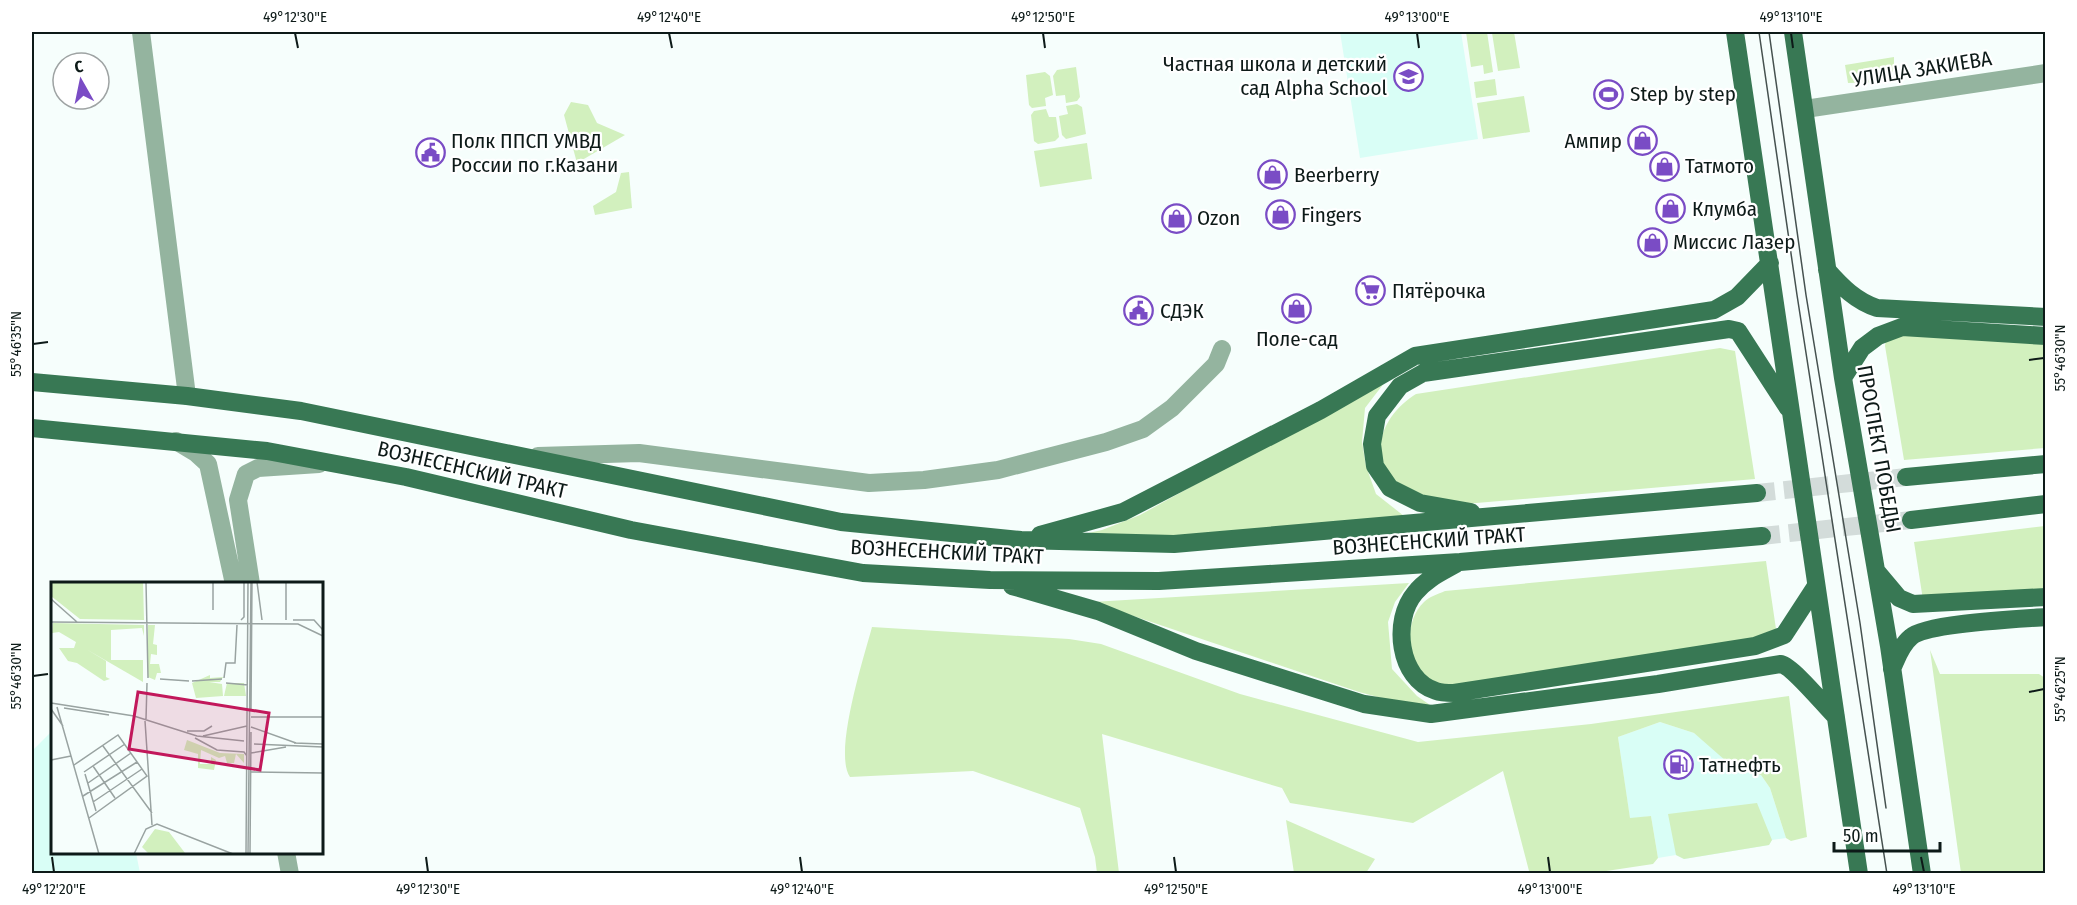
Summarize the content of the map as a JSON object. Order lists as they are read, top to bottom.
{
  "streets": {
    "main road": ["ПРОСПЕКТ ПОБЕДЫ", "ВОЗНЕСЕНСКИЙ ТРАКТ"],
    "street": ["УЛИЦА ЗАКИЕВА"]
  },
  "crossings": [
    ["УЛИЦА ЗАКИЕВА", "ПРОСПЕКТ ПОБЕДЫ"]
  ],
  "places": {
    "school or university": ["Частная школа и детский сад Alpha School"],
    "sports": ["Step by step"],
    "shop": [
      "Ампир",
      "Татмото",
      "Beerberry",
      "Клумба",
      "Fingers",
      "Ozon",
      "Миссис Лазер",
      "Поле-сад"
    ],
    "public building": ["Полк ППСП УМВД России по г.Казани", "СДЭК"],
    "supermarket": ["Пятёрочка"],
    "fuel station": ["Татнефть"]
  },
  "scale_bar": "50 m",
  "north": "top",
  "coordinates": [
    "49°12'30\"E",
    "49°12'40\"E",
    "49°12'50\"E",
    "49°13'00\"E",
    "49°13'10\"E",
    "55°46'35\"N",
    "55°46'30\"N",
    "55°46'25\"N",
    "49°12'20\"E"
  ]
}
